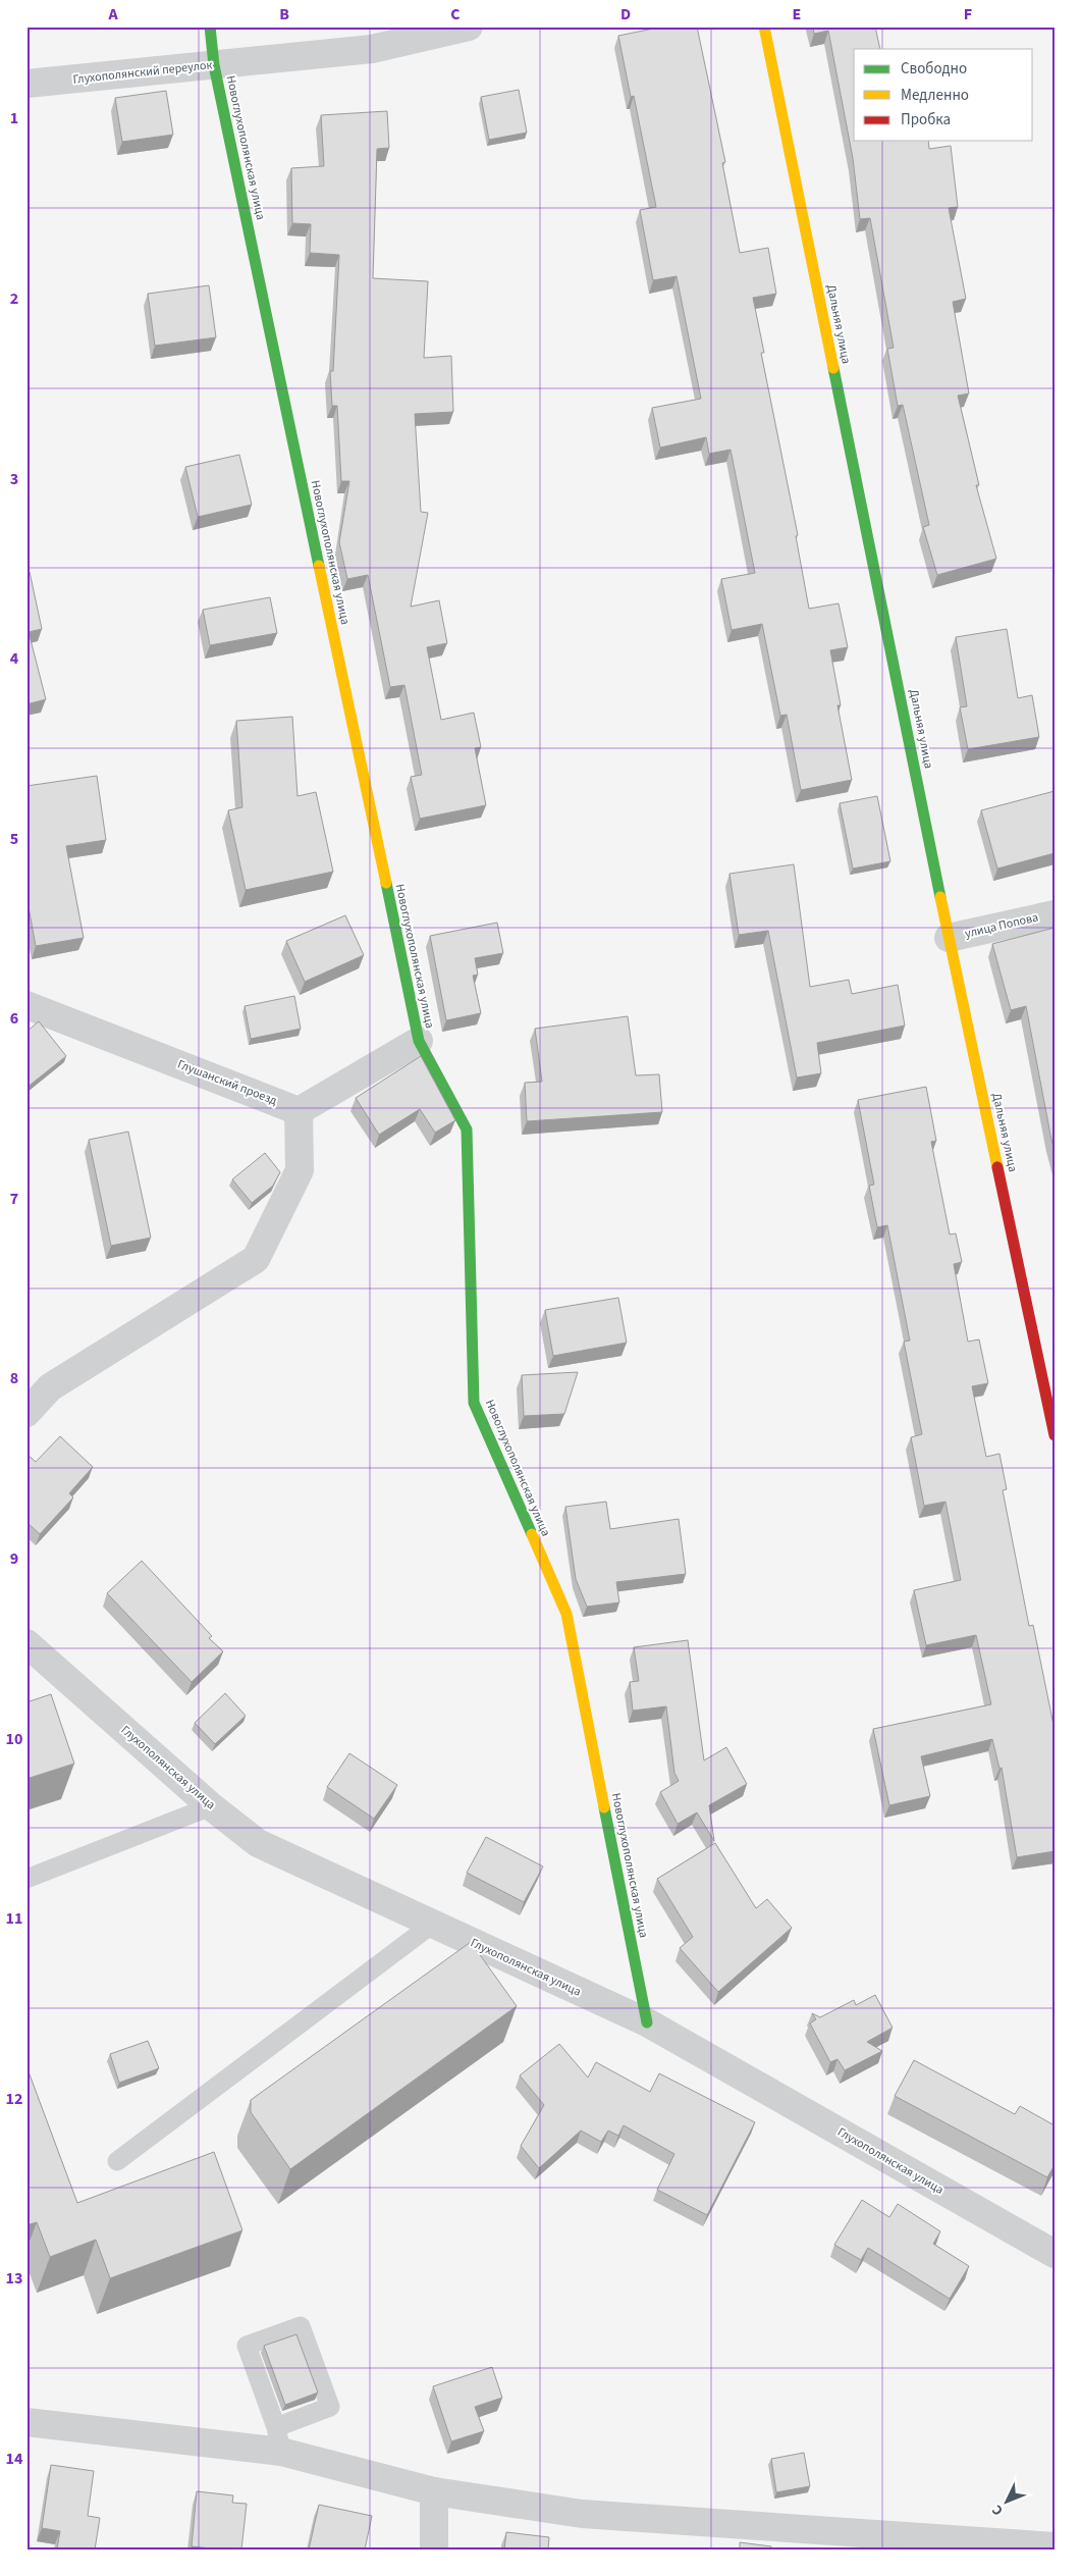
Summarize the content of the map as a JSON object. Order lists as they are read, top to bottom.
{
  "streets": {
    "street": [
      "Глухополянский переулок",
      "Новоглухополянская улица",
      "Дальняя улица",
      "улица Попова",
      "Глушанский проезд",
      "Глухополянская улица"
    ]
  },
  "crossings": [
    ["Глухополянский переулок", "Новоглухополянская улица"],
    ["Новоглухополянская улица", "Глухополянская улица"],
    ["Дальняя улица", "улица Попова"]
  ],
  "legend": ["Свободно", "Медленно", "Пробка"],
  "north": "bottom left",
  "grid": {
    "columns": [
      "A",
      "B",
      "C",
      "D",
      "E",
      "F"
    ],
    "rows": [
      "1",
      "2",
      "3",
      "4",
      "5",
      "6",
      "7",
      "8",
      "9",
      "10",
      "11",
      "12",
      "13",
      "14"
    ]
  }
}
